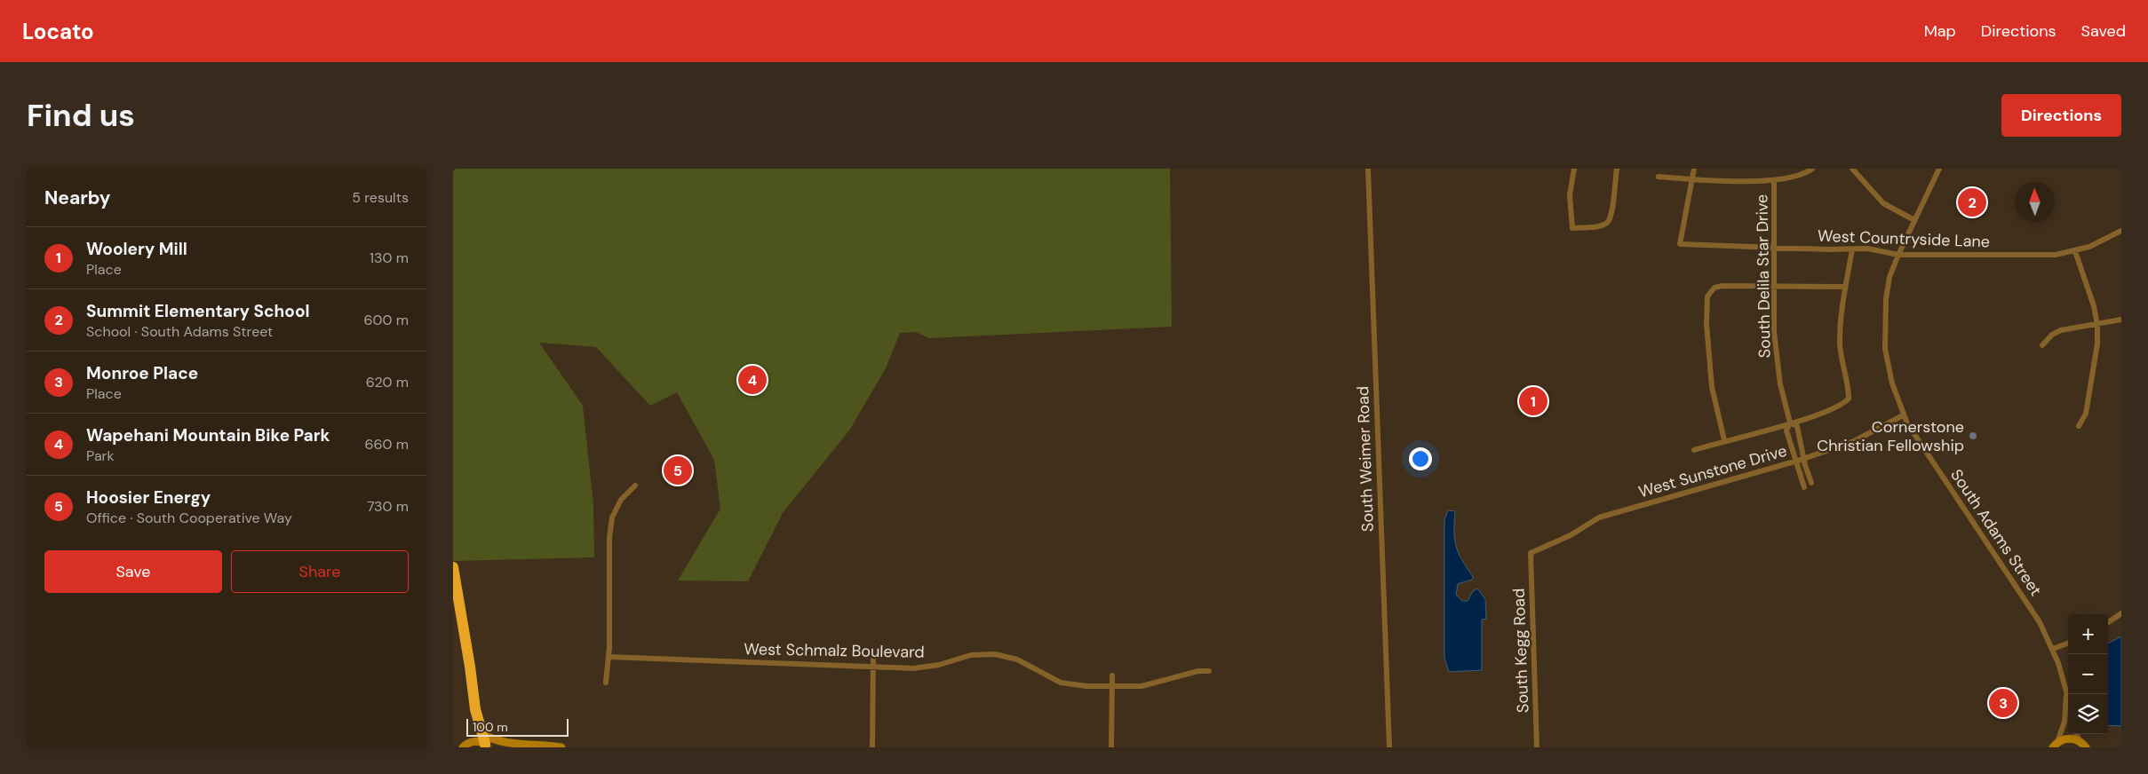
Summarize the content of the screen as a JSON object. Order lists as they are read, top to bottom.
{
  "streets": {
    "street": [
      "West Countryside Lane",
      "South Delila Star Drive",
      "South Weimer Road",
      "West Sunstone Drive",
      "South Adams Street",
      "West Schmalz Boulevard",
      "South Kegg Road"
    ]
  },
  "crossings": [
    ["West Countryside Lane", "South Delila Star Drive"],
    ["West Countryside Lane", "South Adams Street"],
    ["South Delila Star Drive", "West Sunstone Drive"],
    ["West Sunstone Drive", "South Adams Street"],
    ["West Sunstone Drive", "South Kegg Road"]
  ],
  "places": ["Cornerstone Christian Fellowship"],
  "scale_bar": "100 m",
  "north": "top",
  "page": {
    "header": "Locato",
    "nav": ["Map", "Directions", "Saved"],
    "buttons": [
      "Directions",
      ["Save", "Share"]
    ],
    "title": "Find us",
    "heading": ["Nearby", "5 results"],
    "pins": [
      "2",
      "4",
      "1",
      "5",
      "3"
    ],
    "list": [
      {
        "mark": "1",
        "name": "Woolery Mill",
        "note": "Place",
        "value": "130 m"
      },
      {
        "mark": "2",
        "name": "Summit Elementary School",
        "note": "School · South Adams Street",
        "value": "600 m"
      },
      {
        "mark": "3",
        "name": "Monroe Place",
        "note": "Place",
        "value": "620 m"
      },
      {
        "mark": "4",
        "name": "Wapehani Mountain Bike Park",
        "note": "Park",
        "value": "660 m"
      },
      {
        "mark": "5",
        "name": "Hoosier Energy",
        "note": "Office · South Cooperative Way",
        "value": "730 m"
      }
    ],
    "map_buttons": ["+", "−"],
    "scale": "100 m"
  }
}
